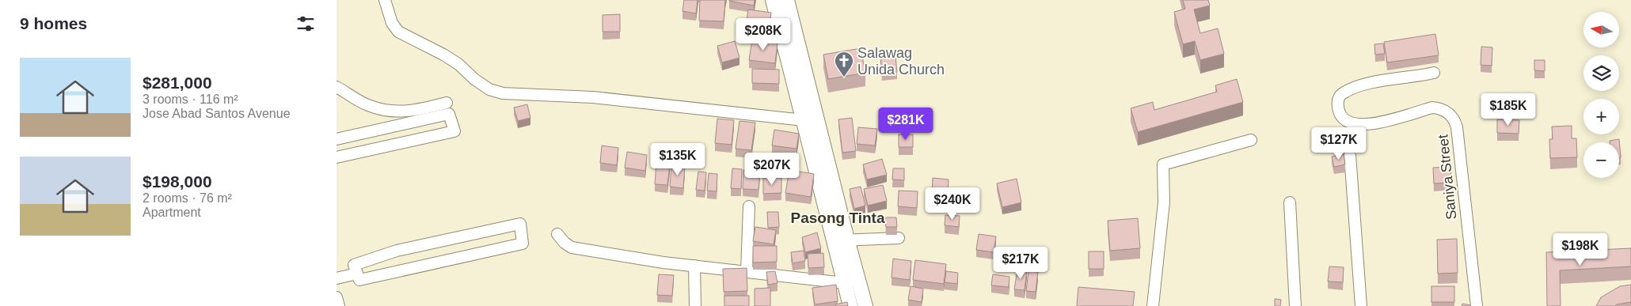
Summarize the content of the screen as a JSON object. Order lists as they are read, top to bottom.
{
  "streets": {
    "street": ["Saniya Street"]
  },
  "districts": ["Pasong Tinta"],
  "places": {
    "church": ["Salawag Unida Church"]
  },
  "north": "left",
  "page": {
    "heading": "9 homes",
    "map_buttons": ["+", "−"],
    "price": [
      "$208K",
      "$185K",
      "$281K",
      "$127K",
      "$135K",
      "$207K",
      "$240K",
      "$198K",
      "$217K"
    ],
    "list": [
      {
        "name": "$281,000",
        "note": "3 rooms · 116 m² · Jose Abad Santos Avenue"
      },
      {
        "name": "$198,000",
        "note": "2 rooms · 76 m² · Apartment"
      }
    ]
  }
}
